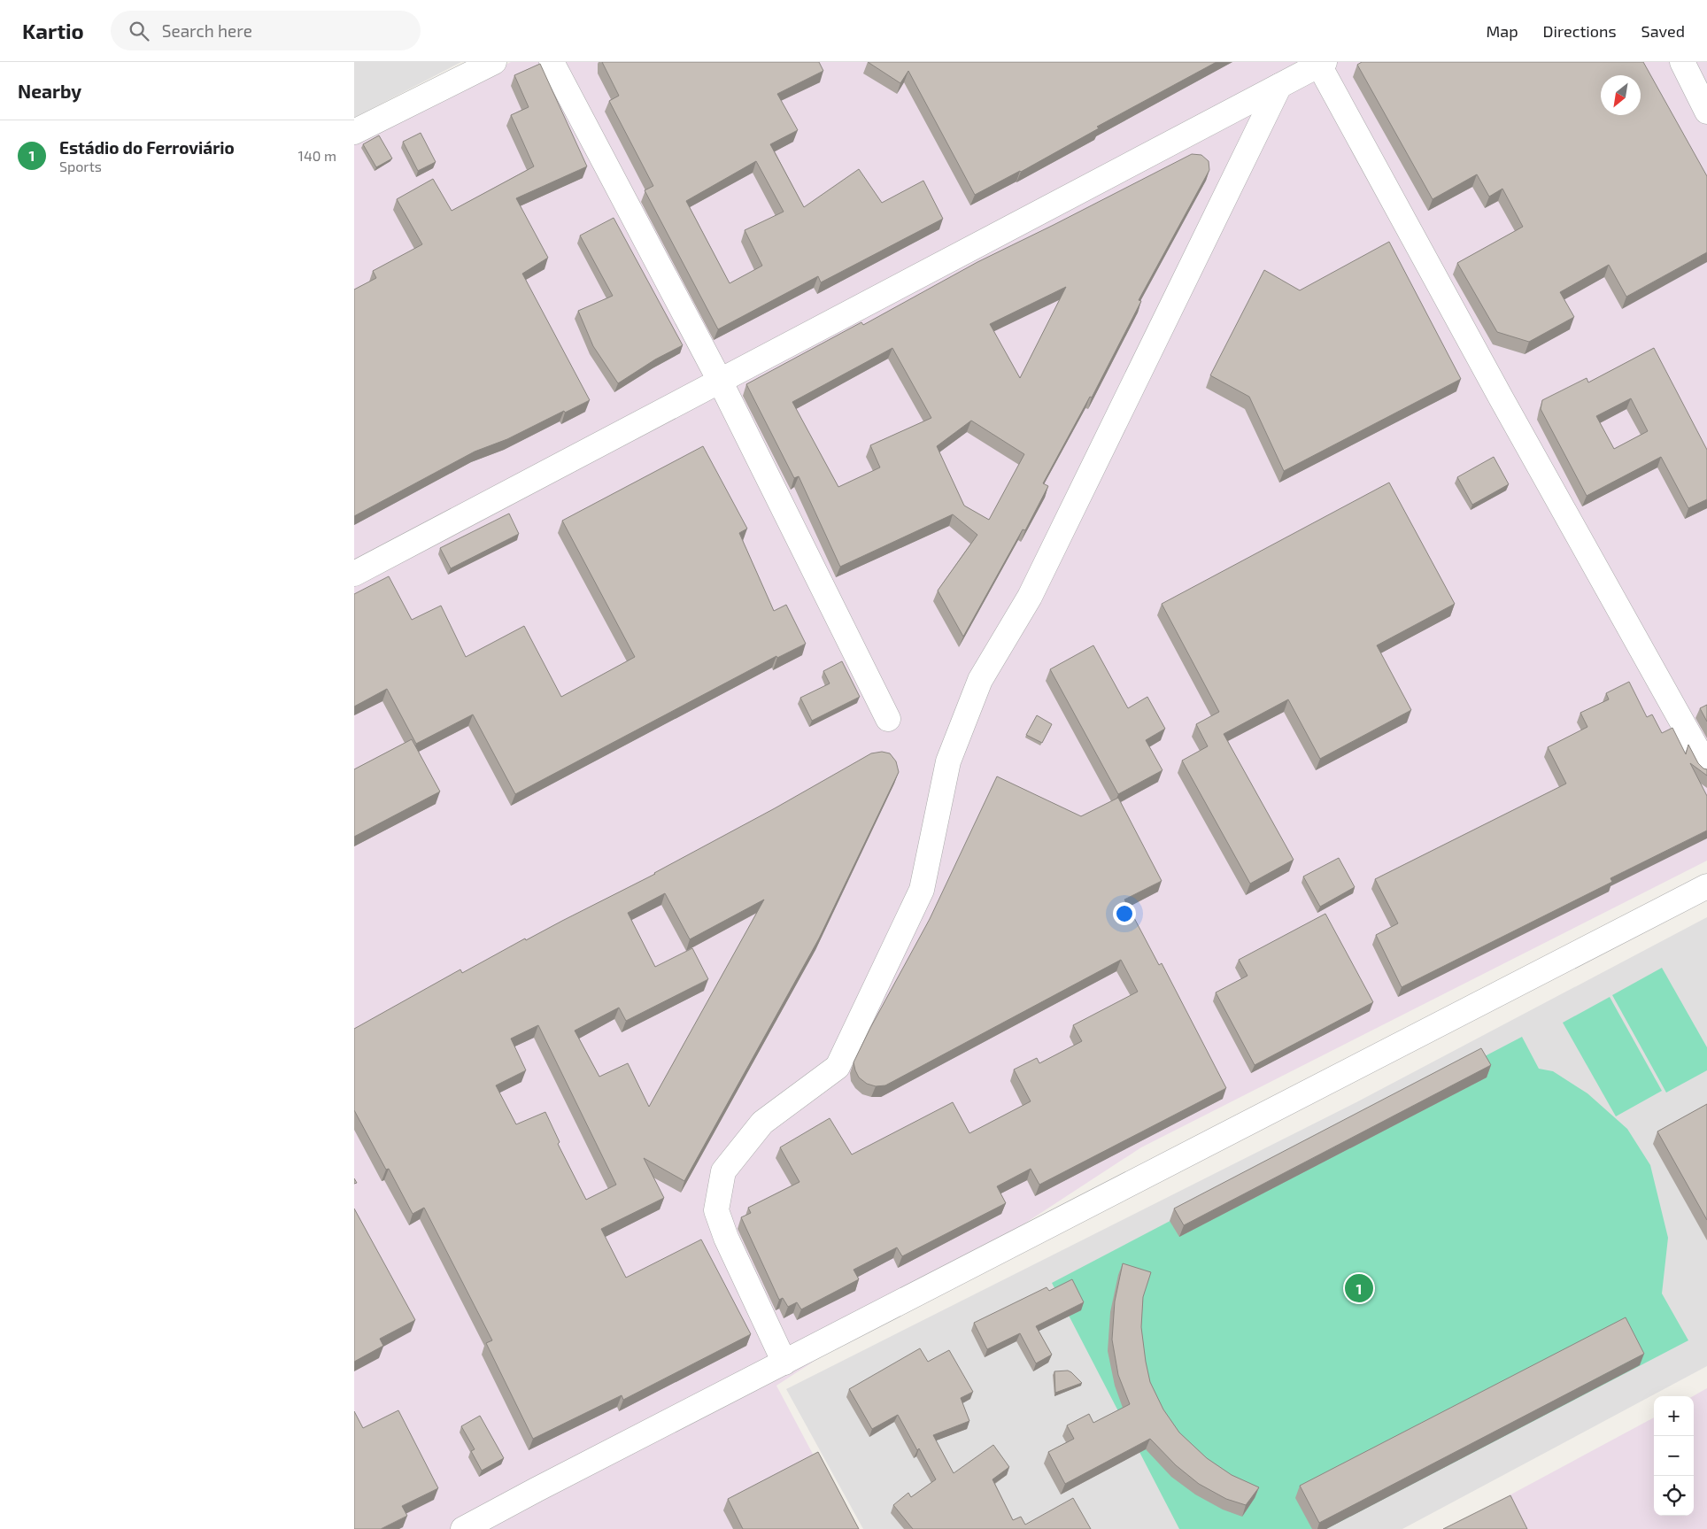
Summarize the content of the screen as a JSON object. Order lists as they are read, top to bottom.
{
  "north": "bottom left",
  "page": {
    "header": "Kartio",
    "search": "Search here",
    "nav": ["Map", "Directions", "Saved"],
    "heading": "Nearby",
    "list": [
      {
        "mark": "1",
        "name": "Estádio do Ferroviário",
        "note": "Sports",
        "value": "140 m"
      }
    ],
    "pins": "1",
    "map_buttons": ["+", "−"]
  }
}
